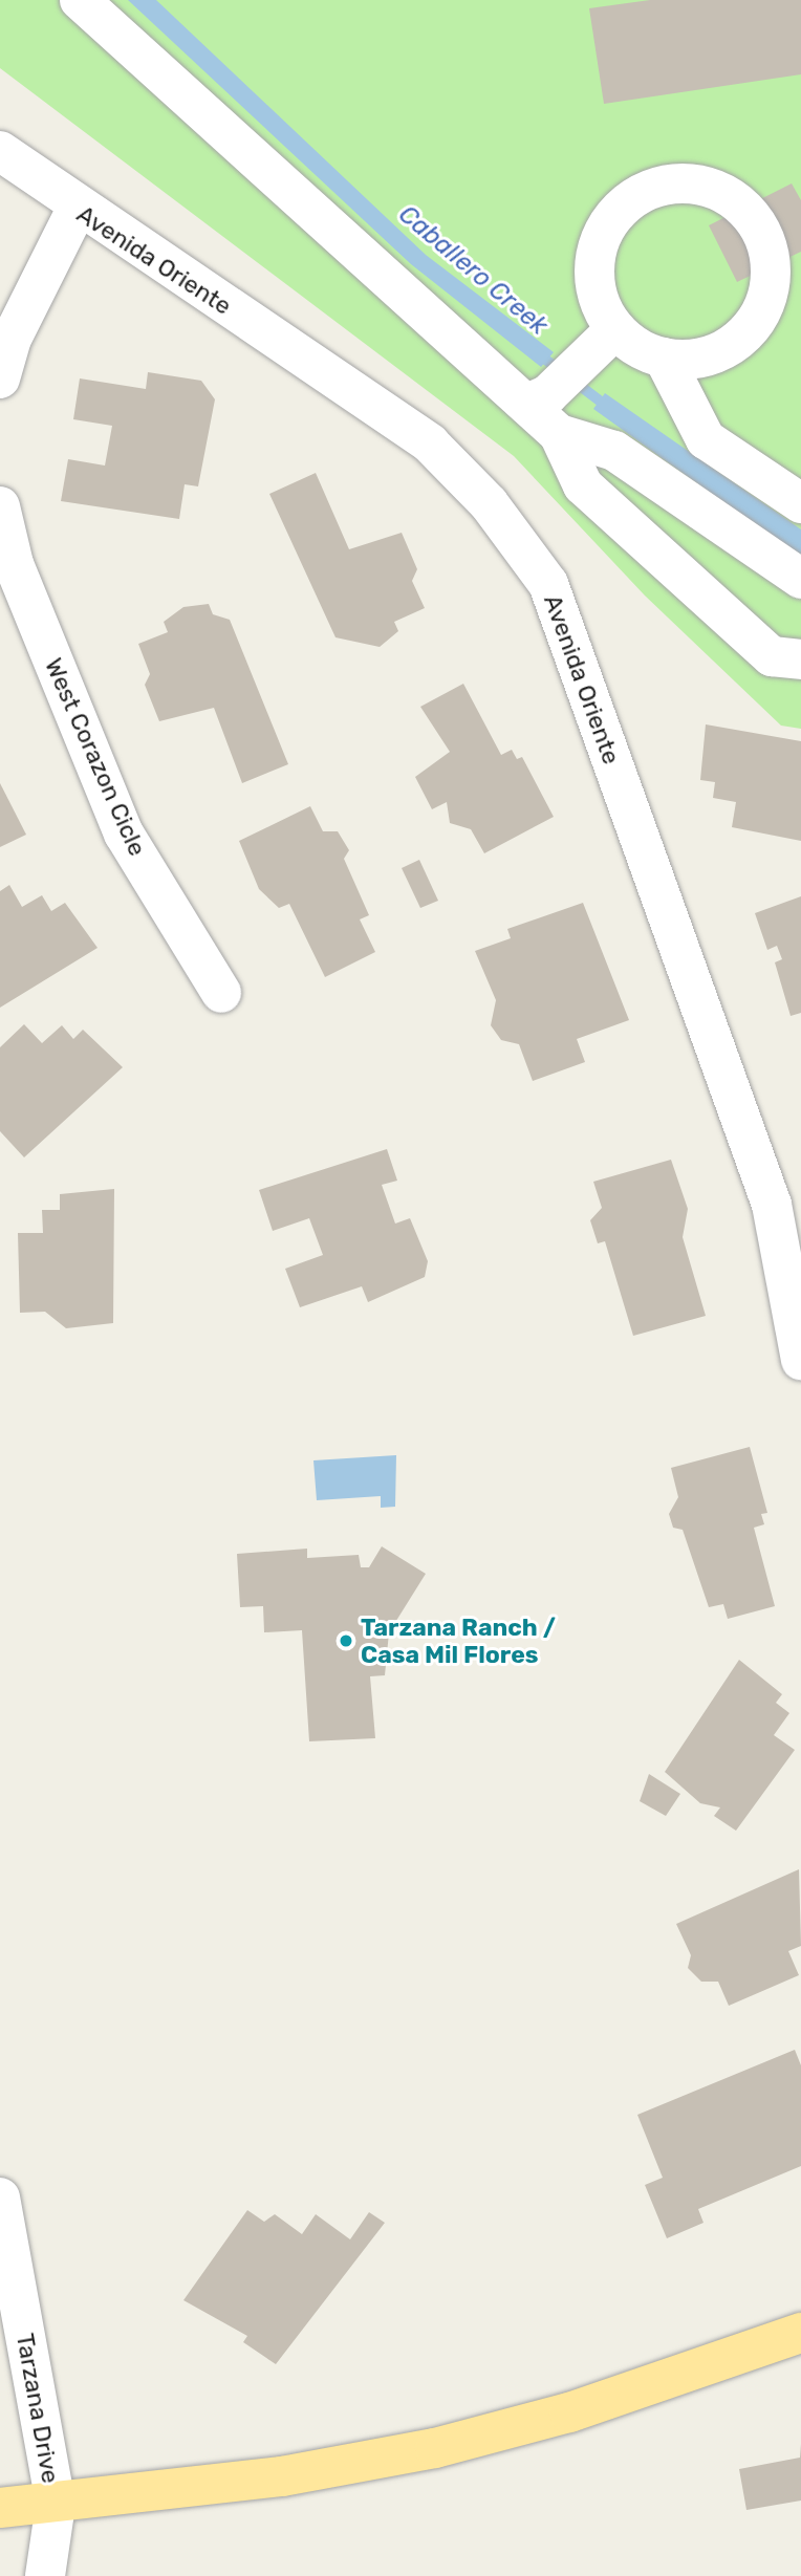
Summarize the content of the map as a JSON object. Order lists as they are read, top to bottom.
{
  "streets": {
    "street": ["Avenida Oriente", "West Corazon Cicle", "Tarzana Drive"]
  },
  "water": ["Caballero Creek"],
  "places": ["Tarzana Ranch / Casa Mil Flores"]
}
